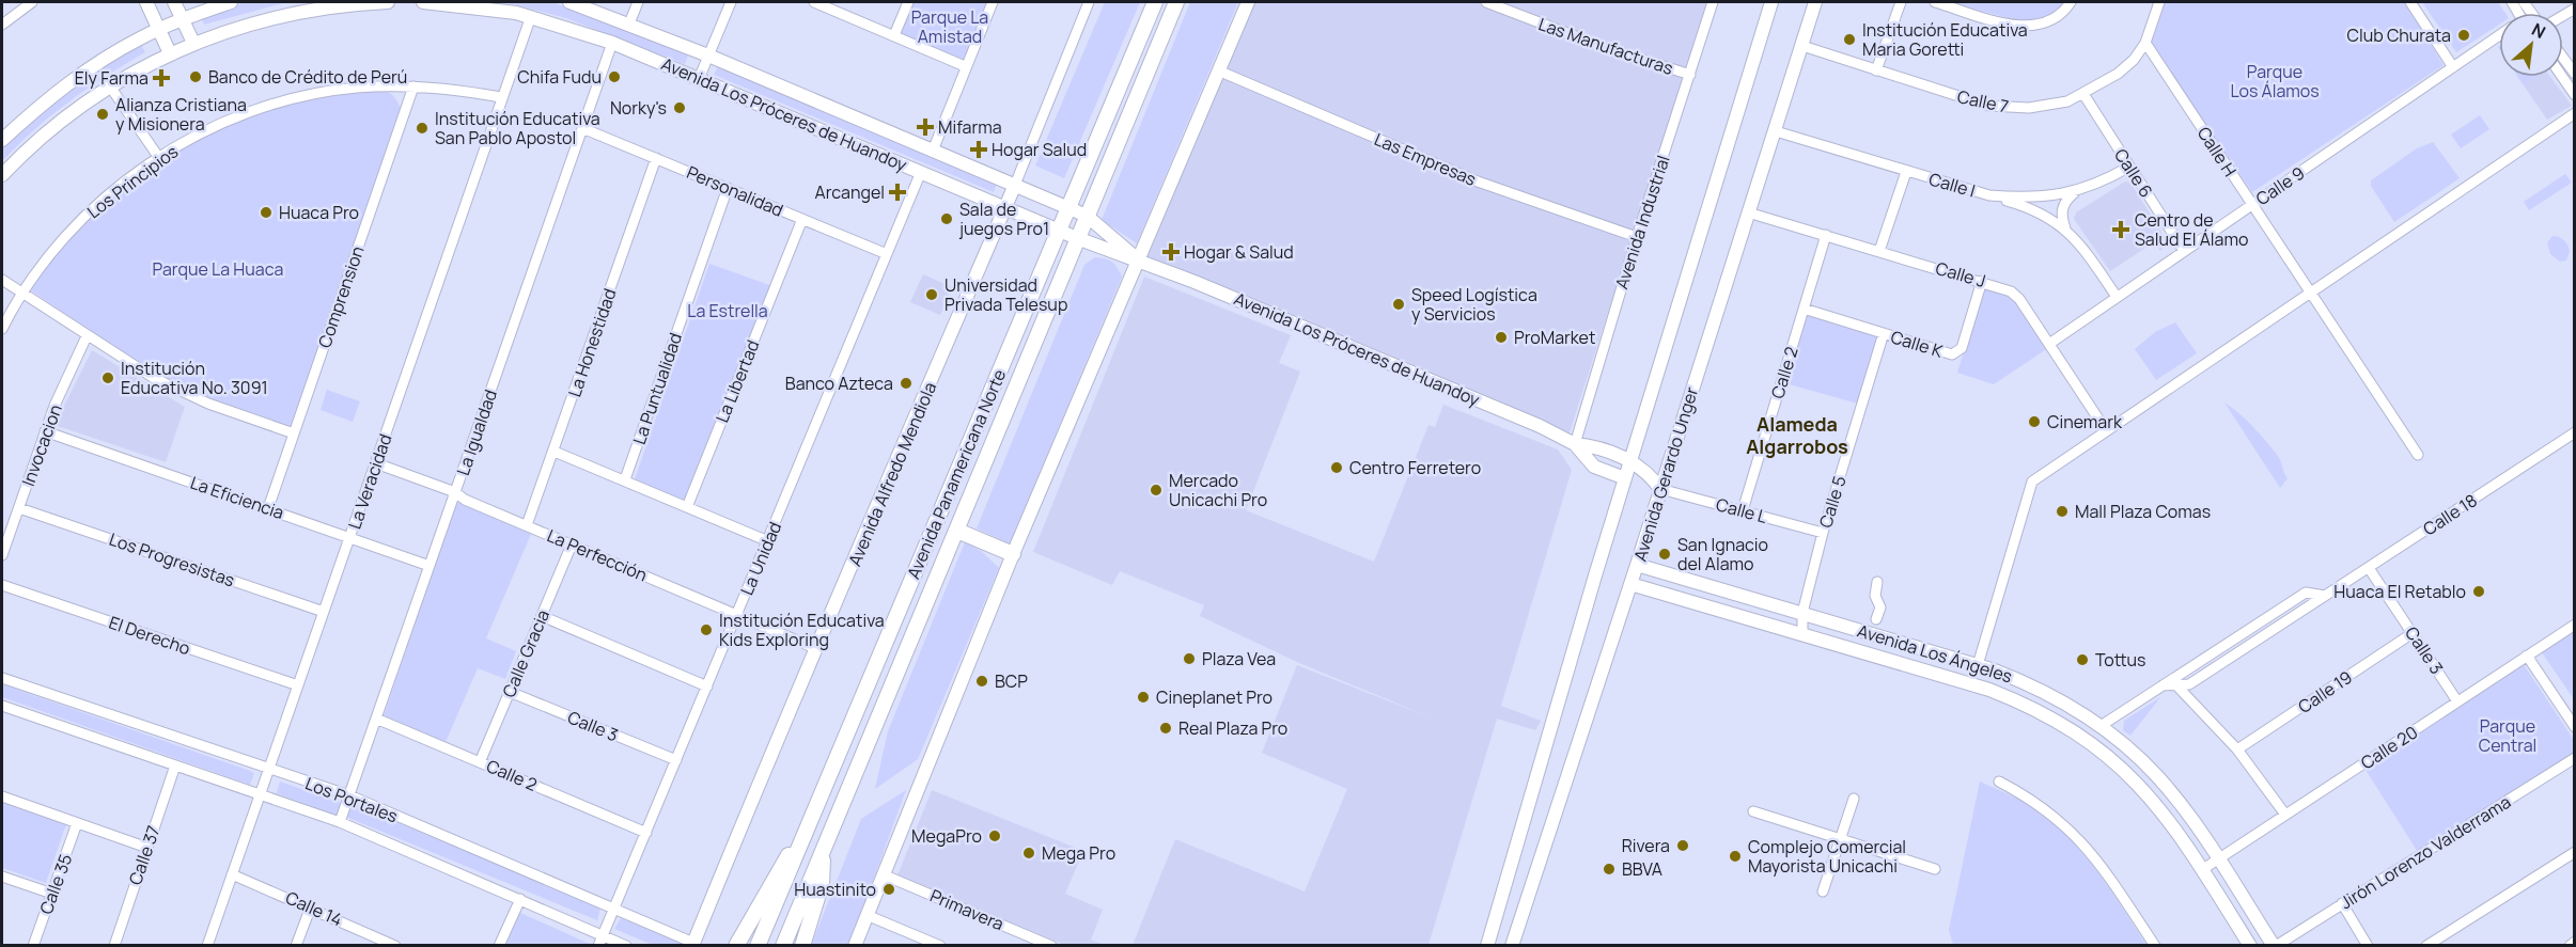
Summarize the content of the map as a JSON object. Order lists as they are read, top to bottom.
{
  "streets": {
    "highway": ["Avenida Panamericana Norte"],
    "main road": [
      "Avenida Los Próceres de Huandoy",
      "Avenida Alfredo Mendiola",
      "Avenida Gerardo Unger",
      "Avenida Los Ángeles"
    ],
    "street": [
      "Las Manufacturas",
      "Calle 7",
      "Calle H",
      "Las Empresas",
      "Calle 6",
      "Los Principios",
      "Calle I",
      "Calle 9",
      "Personalidad",
      "Avenida Industrial",
      "Calle J",
      "Comprension",
      "La Honestidad",
      "Calle K",
      "Calle 2",
      "La Libertad",
      "La Puntualidad",
      "La Igualdad",
      "Invocacion",
      "La Veracidad",
      "La Eficiencia",
      "Calle 5",
      "Calle L",
      "Calle 18",
      "La Perfección",
      "La Unidad",
      "Los Progresistas",
      "El Derecho",
      "Calle 3",
      "Calle Gracia",
      "Calle 19",
      "Calle 20",
      "Los Portales",
      "Jirón Lorenzo Valderrama",
      "Calle 37",
      "Calle 35",
      "Calle 14",
      "Primavera"
    ]
  },
  "crossings": [
    ["Las Manufacturas", "Avenida Industrial"],
    ["Calle 7", "Calle H"],
    ["Calle 7", "Calle 6"],
    ["Calle 7", "Avenida Gerardo Unger"],
    ["Avenida Los Próceres de Huandoy", "Avenida Industrial"],
    ["Avenida Los Próceres de Huandoy", "La Igualdad"],
    ["Avenida Los Próceres de Huandoy", "Avenida Alfredo Mendiola"],
    ["Avenida Los Próceres de Huandoy", "Avenida Panamericana Norte"],
    ["Avenida Los Próceres de Huandoy", "Avenida Gerardo Unger"],
    ["Avenida Los Próceres de Huandoy", "La Veracidad"],
    ["Avenida Los Próceres de Huandoy", "Calle L"],
    ["Avenida Los Próceres de Huandoy", "La Unidad"],
    ["Calle H", "Calle 9"],
    ["Las Empresas", "Avenida Industrial"],
    ["Calle 6", "Calle I"],
    ["Calle 6", "Calle 9"],
    ["Los Principios", "Comprension"],
    ["Los Principios", "La Veracidad"],
    ["Calle I", "Avenida Gerardo Unger"],
    ["Calle 9", "Calle J"],
    ["Personalidad", "La Honestidad"],
    ["Personalidad", "La Libertad"],
    ["Personalidad", "La Puntualidad"],
    ["Personalidad", "La Igualdad"],
    ["Personalidad", "La Unidad"],
    ["Calle J", "Calle K"],
    ["Calle J", "Calle 2"],
    ["Calle J", "Avenida Gerardo Unger"],
    ["Comprension", "La Eficiencia"],
    ["La Honestidad", "La Perfección"],
    ["Calle K", "Calle 2"],
    ["Calle K", "Calle 5"],
    ["Calle 2", "La Igualdad"],
    ["Calle 2", "Calle L"],
    ["Calle 2", "La Unidad"],
    ["Calle 2", "Calle Gracia"],
    ["La Igualdad", "La Eficiencia"],
    ["La Igualdad", "La Perfección"],
    ["La Igualdad", "Los Portales"],
    ["Invocacion", "La Eficiencia"],
    ["Invocacion", "Los Progresistas"],
    ["Avenida Alfredo Mendiola", "La Perfección"],
    ["Avenida Alfredo Mendiola", "Los Portales"],
    ["Avenida Gerardo Unger", "Calle L"],
    ["Avenida Gerardo Unger", "Avenida Los Ángeles"],
    ["La Veracidad", "La Eficiencia"],
    ["La Veracidad", "La Perfección"],
    ["La Veracidad", "Los Progresistas"],
    ["La Veracidad", "El Derecho"],
    ["La Veracidad", "Los Portales"],
    ["La Veracidad", "Calle 14"],
    ["Calle 5", "Calle L"],
    ["Calle 5", "Avenida Los Ángeles"],
    ["Calle 18", "Calle 3"],
    ["Calle 18", "Avenida Los Ángeles"],
    ["La Perfección", "La Unidad"],
    ["La Perfección", "Calle Gracia"],
    ["La Unidad", "Calle 3"],
    ["La Unidad", "Los Portales"],
    ["Calle 3", "Calle Gracia"],
    ["Calle 3", "Calle 19"],
    ["Calle 3", "Calle 20"],
    ["Avenida Los Ángeles", "Calle 20"],
    ["Avenida Los Ángeles", "Jirón Lorenzo Valderrama"],
    ["Los Portales", "Calle 37"]
  ],
  "districts": ["Alameda Algarrobos"],
  "parks": [
    "Parque La Amistad",
    "Parque Los Álamos",
    "Parque La Huaca",
    "La Estrella",
    "Parque Central"
  ],
  "places": {
    "other": [
      "Club Churata",
      "Institución Educativa Maria Goretti",
      "Banco de Crédito de Perú",
      "Chifa Fudu",
      "Norky's",
      "Alianza Cristiana y Misionera",
      "Institución Educativa San Pablo Apostol",
      "Huaca Pro",
      "Sala de juegos Pro1",
      "Universidad Privada Telesup",
      "Speed Logística y Servicios",
      "ProMarket",
      "Institución Educativa No. 3091",
      "Banco Azteca",
      "Cinemark",
      "Centro Ferretero",
      "Mercado Unicachi Pro",
      "Mall Plaza Comas",
      "San Ignacio del Alamo",
      "Huaca El Retablo",
      "Institución Educativa Kids Exploring",
      "Plaza Vea",
      "Tottus",
      "BCP",
      "Cineplanet Pro",
      "Real Plaza Pro",
      "MegaPro",
      "Rivera",
      "Mega Pro",
      "Complejo Comercial Mayorista Unicachi",
      "BBVA",
      "Huastinito"
    ],
    "health": [
      "Ely Farma",
      "Mifarma",
      "Hogar Salud",
      "Arcangel",
      "Centro de Salud El Álamo",
      "Hogar & Salud"
    ]
  },
  "north": "top right"
}
